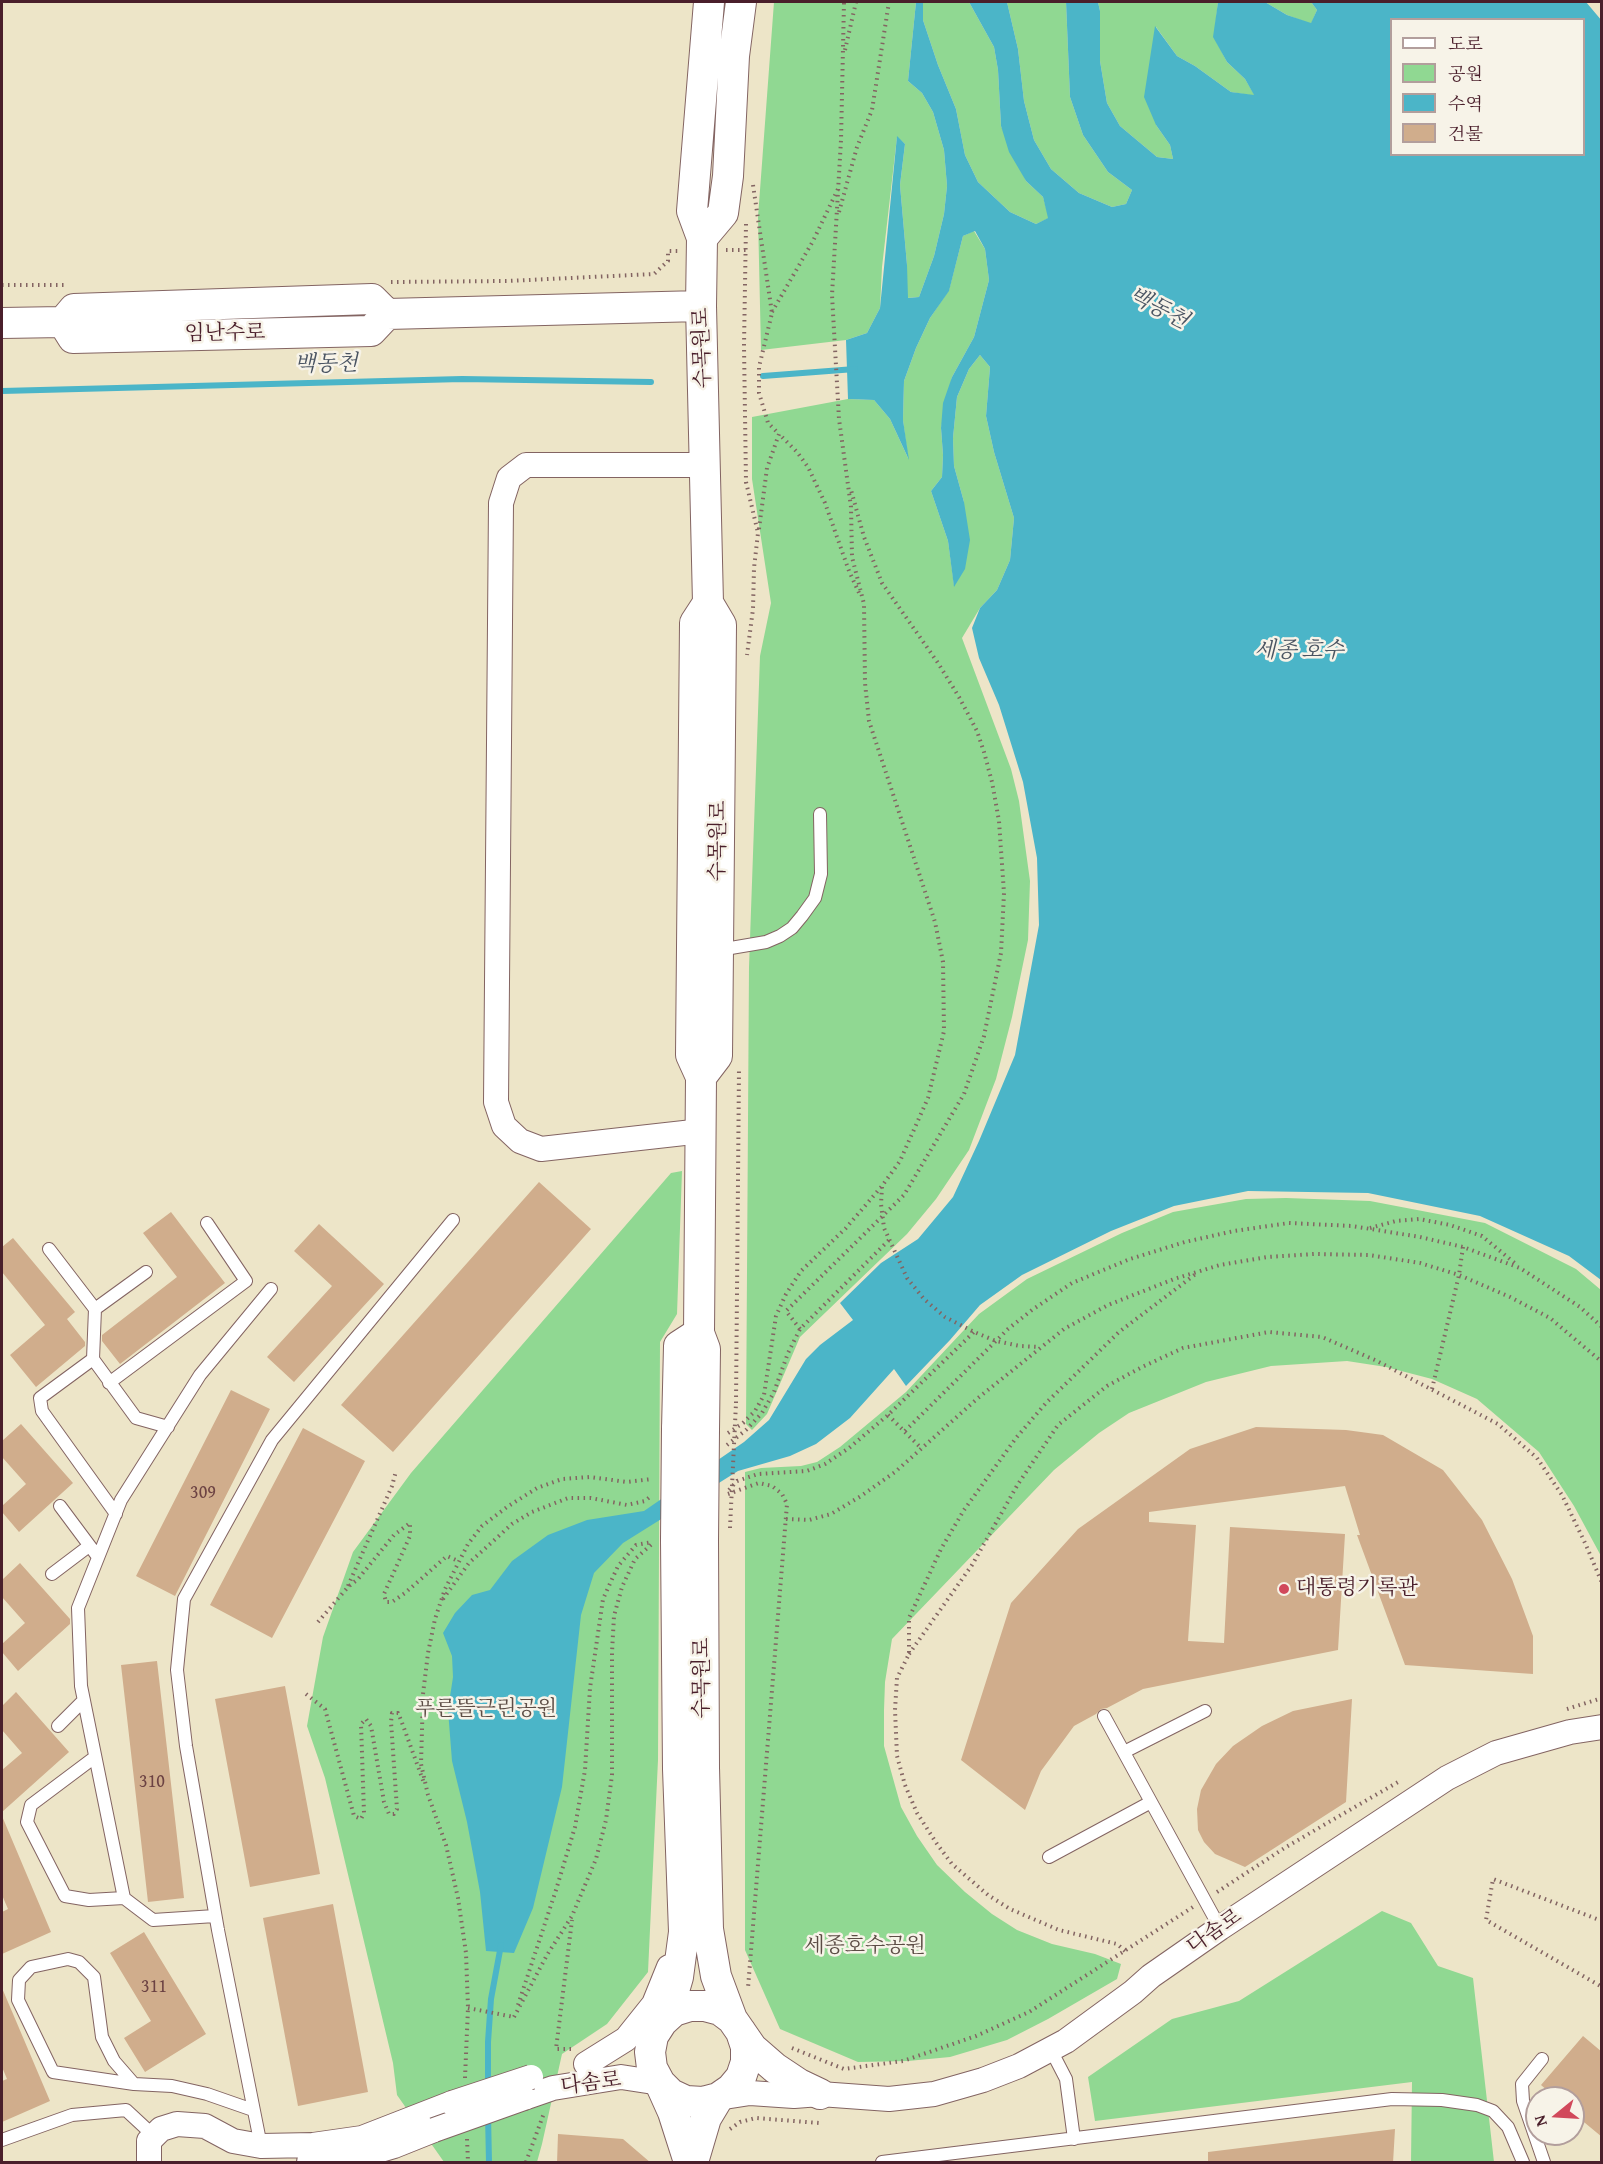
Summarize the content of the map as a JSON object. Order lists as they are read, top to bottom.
{
  "streets": {
    "street": ["임난수로", "수목원로", "다솜로"]
  },
  "crossings": [
    ["임난수로", "수목원로"],
    ["수목원로", "다솜로"]
  ],
  "water": ["백동천", "세종 호수"],
  "parks": ["푸른뜰근린공원", "세종호수공원"],
  "places": ["대통령기록관"],
  "house_numbers": ["309", "310", "311"],
  "legend": [
    "도로",
    "공원",
    "수역",
    "건물"
  ],
  "north": "left"
}
